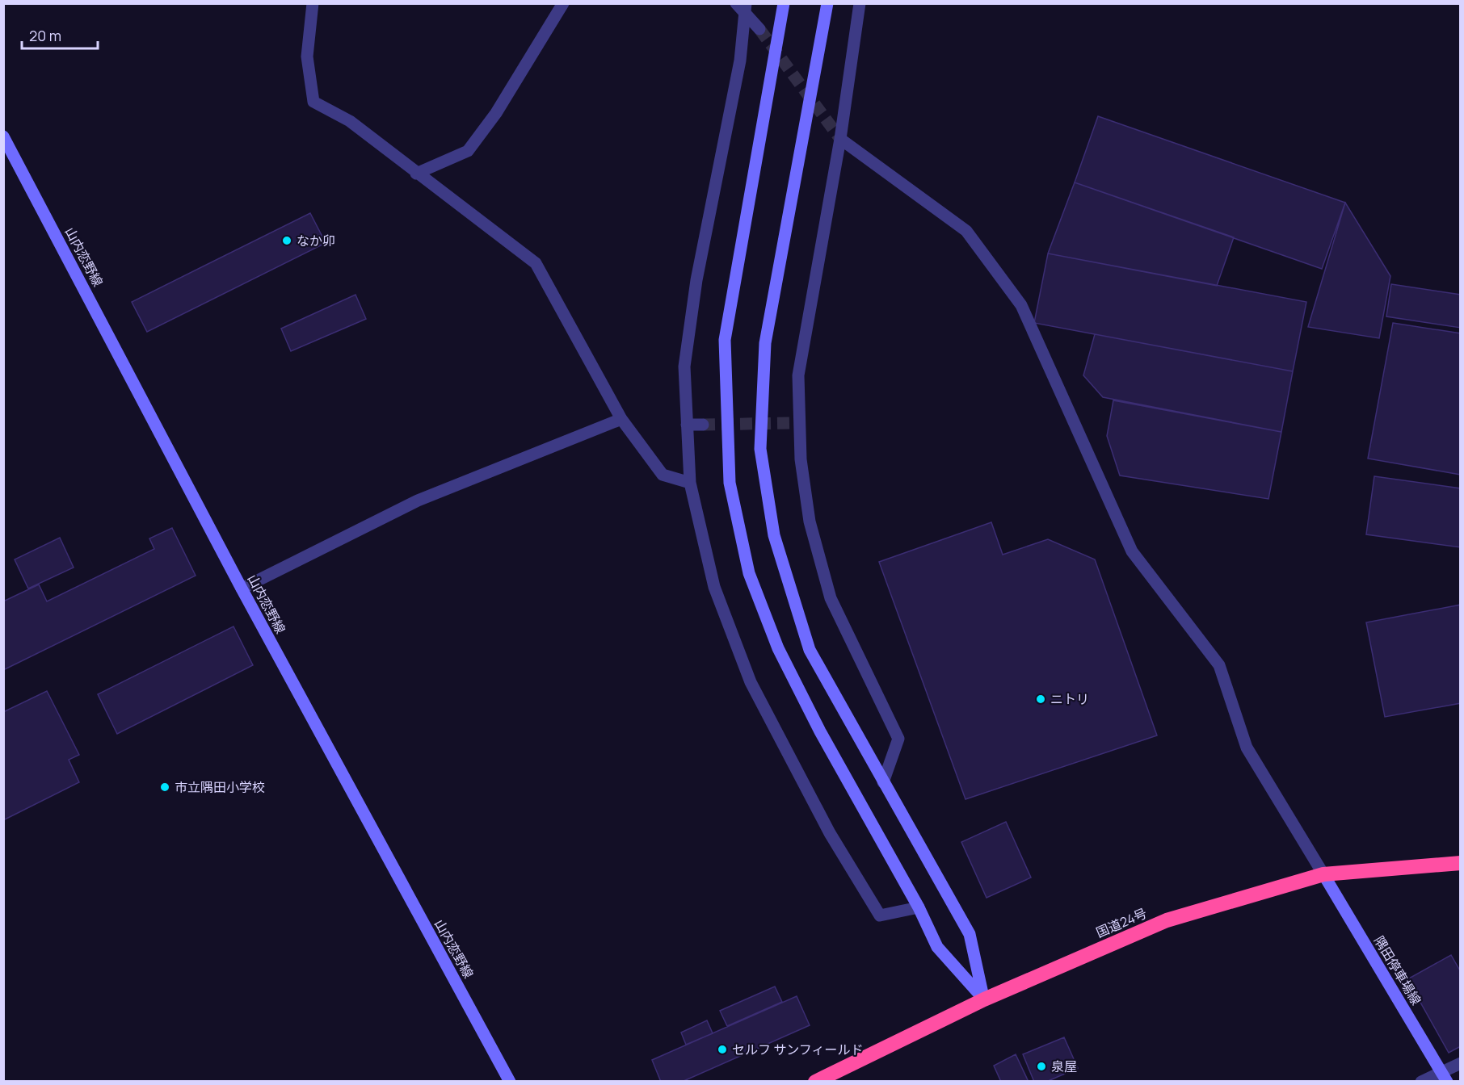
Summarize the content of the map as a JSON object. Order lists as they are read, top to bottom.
{
  "streets": {
    "highway": ["国道24号"],
    "street": ["山内恋野線", "隅田停車場線"]
  },
  "crossings": [
    ["国道24号", "隅田停車場線"]
  ],
  "places": [
    "なか卯",
    "ニトリ",
    "市立隅田小学校",
    "セルフ サンフィールド",
    "泉屋"
  ],
  "scale_bar": "20 m"
}
